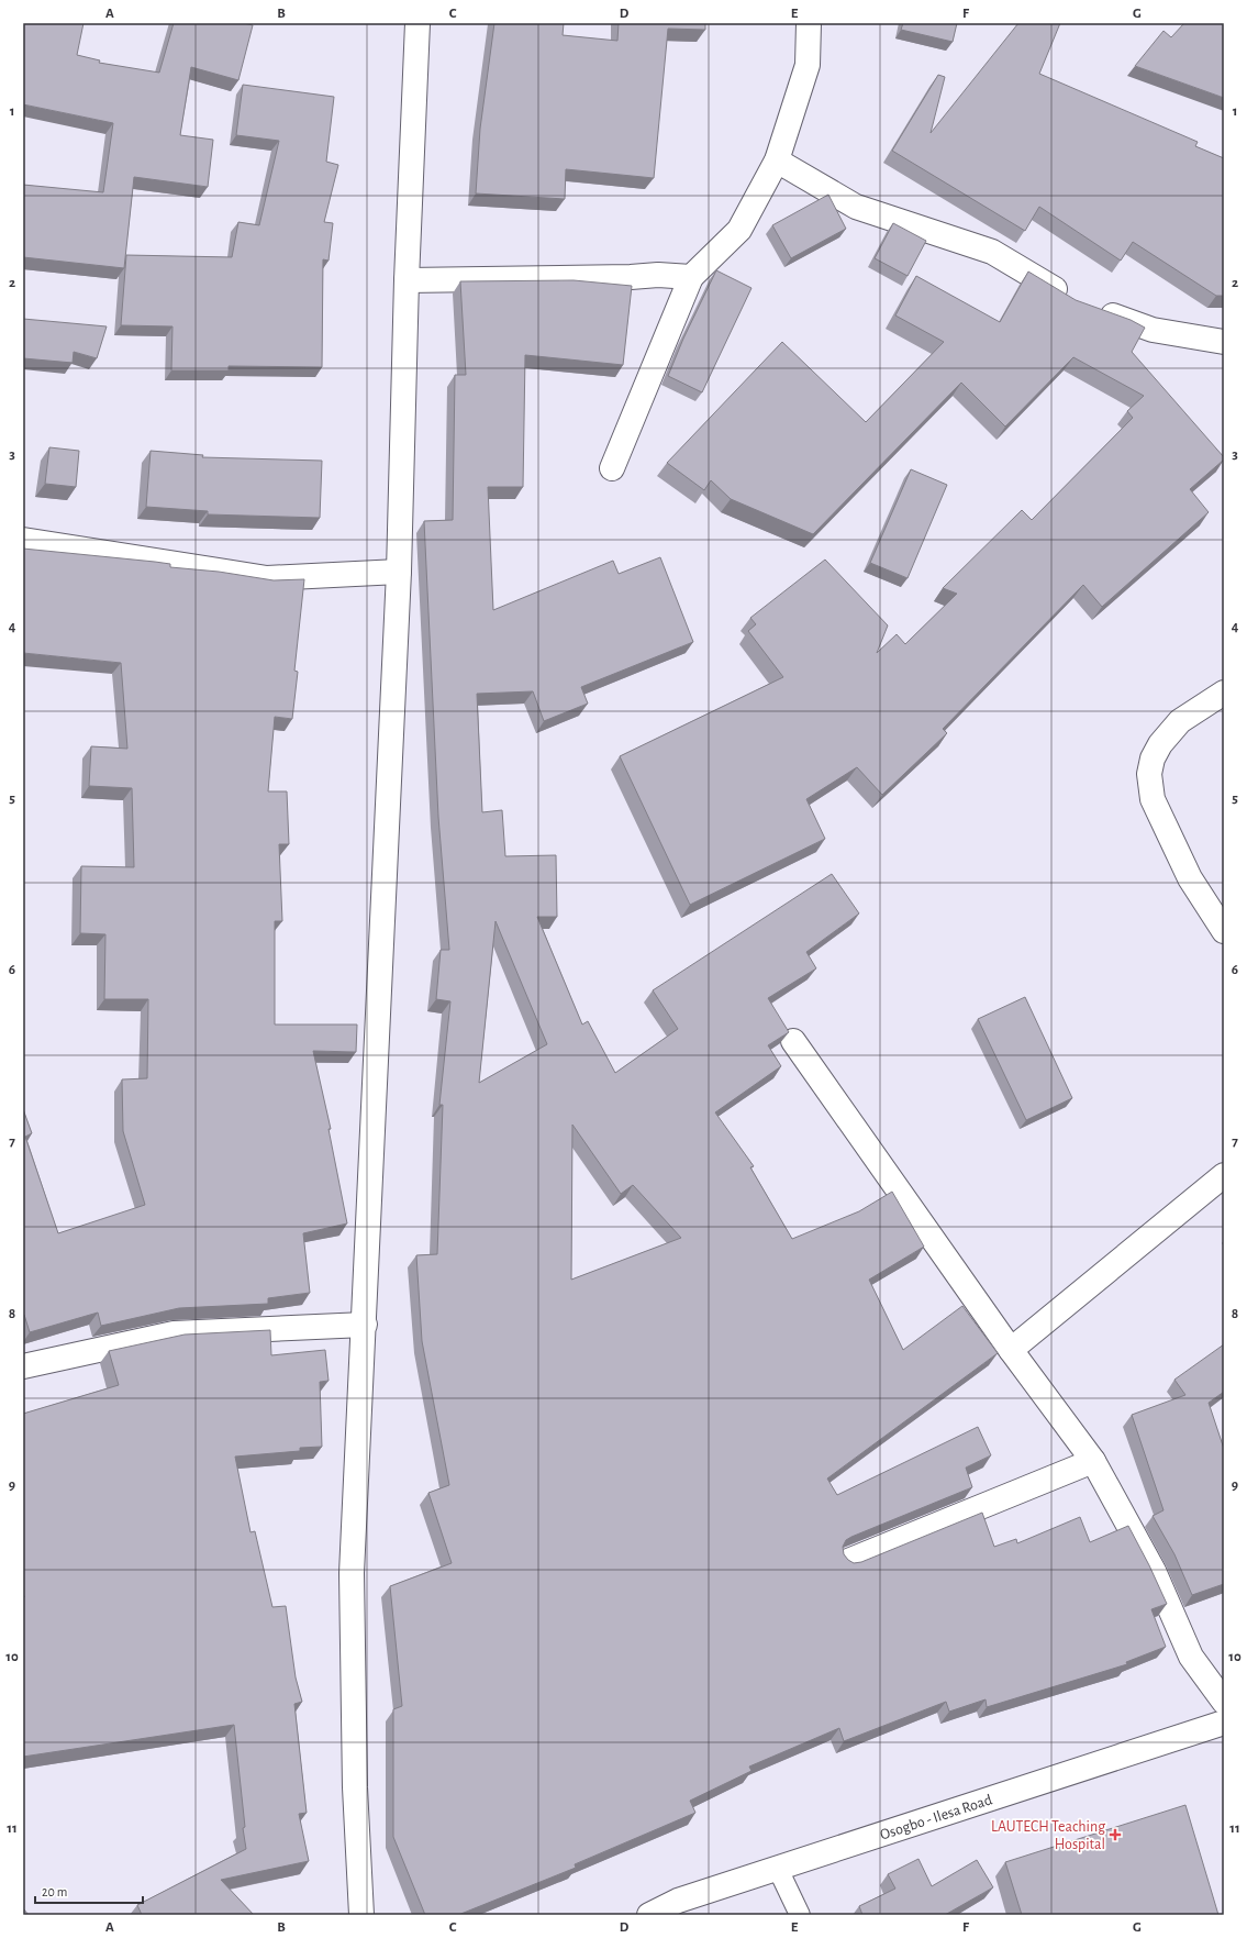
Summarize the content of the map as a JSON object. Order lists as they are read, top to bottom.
{
  "streets": {
    "street": ["Osogbo - Ilesa Road"]
  },
  "places": {
    "health": ["LAUTECH Teaching Hospital"]
  },
  "scale_bar": "20 m",
  "grid": {
    "columns": [
      "A",
      "B",
      "C",
      "D",
      "E",
      "F",
      "G"
    ],
    "rows": [
      "1",
      "2",
      "3",
      "4",
      "5",
      "6",
      "7",
      "8",
      "9",
      "10",
      "11"
    ]
  }
}
